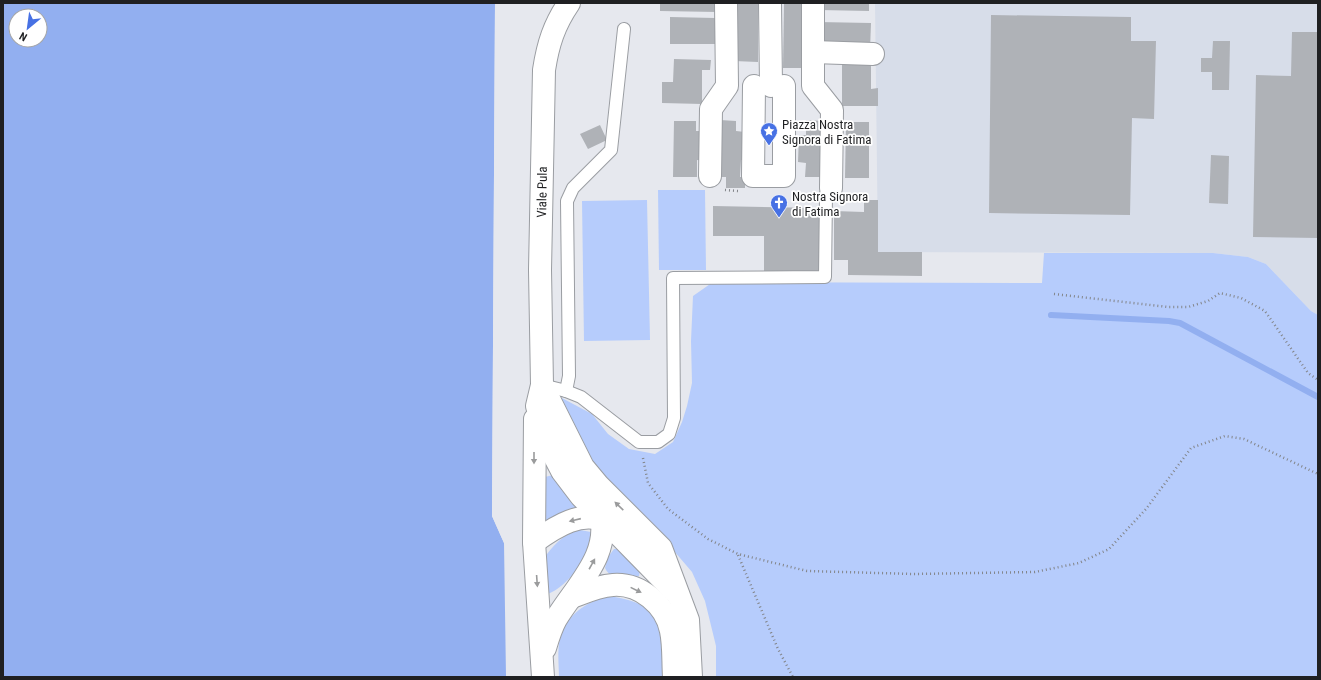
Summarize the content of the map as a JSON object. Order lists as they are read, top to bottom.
{
  "streets": {
    "street": ["Viale Pula"]
  },
  "places": {
    "place": ["Piazza Nostra Signora di Fatima"],
    "church": ["Nostra Signora di Fatima"]
  },
  "north": "bottom left"
}
